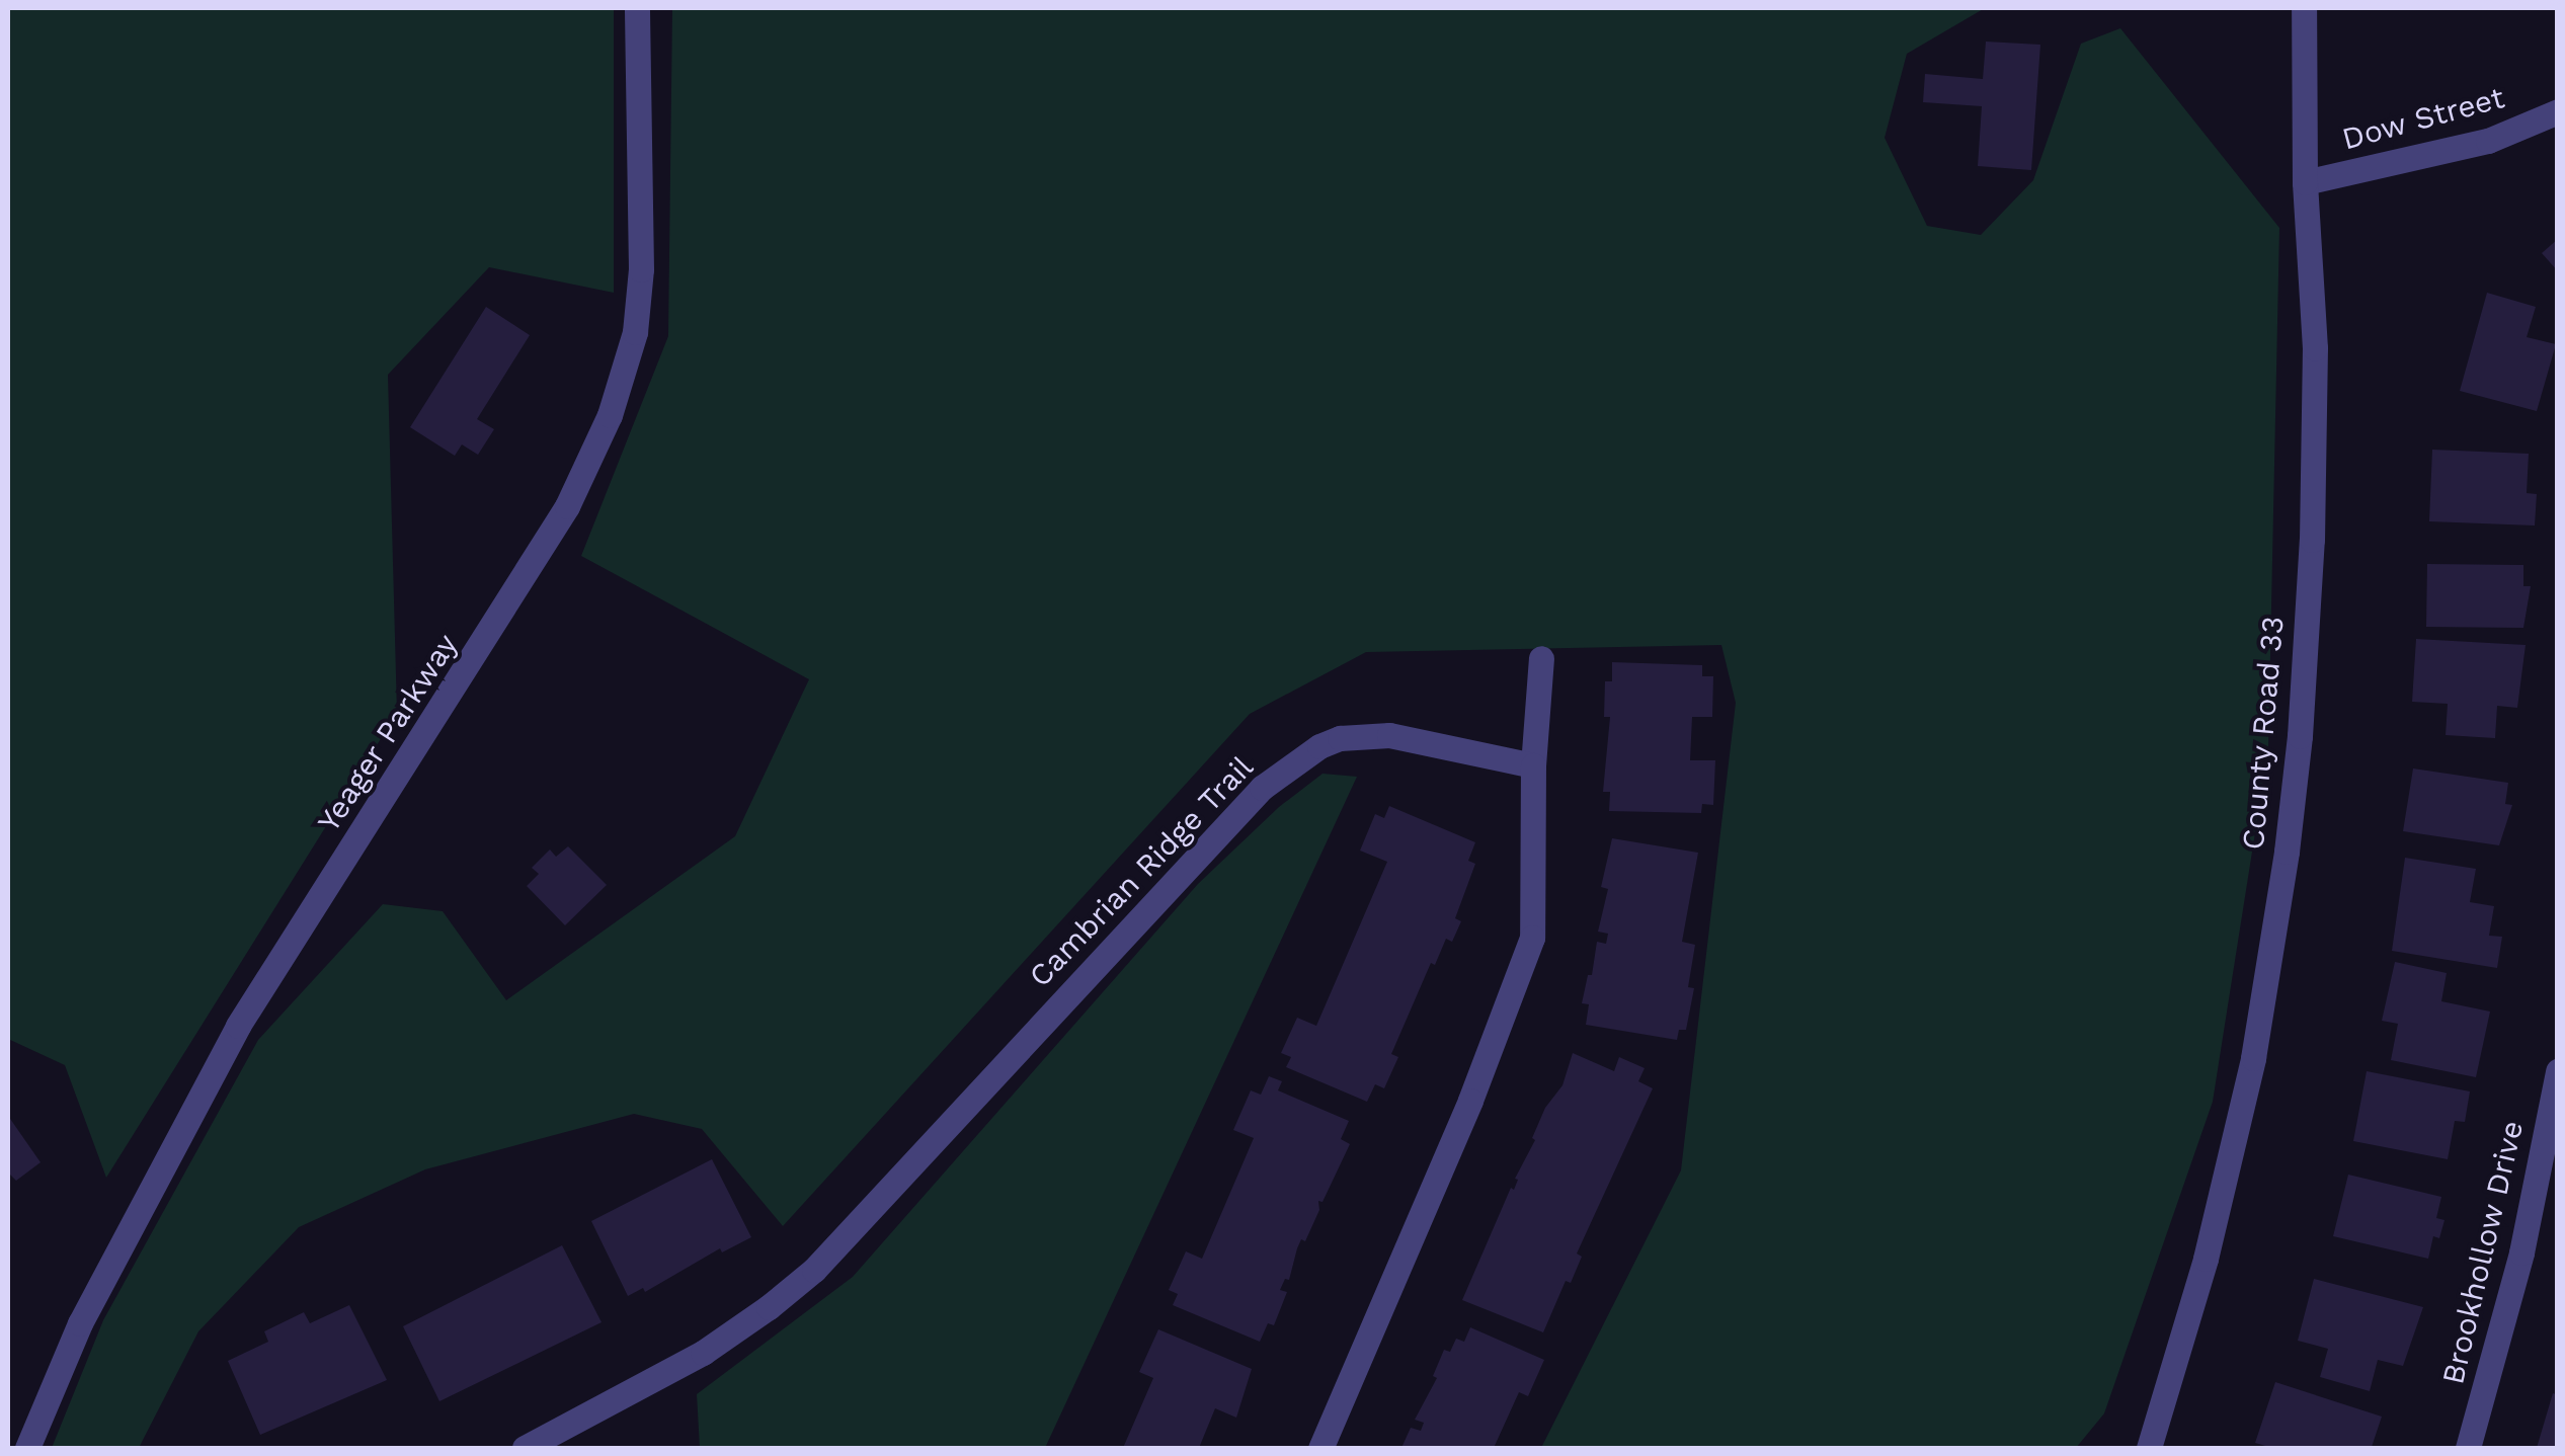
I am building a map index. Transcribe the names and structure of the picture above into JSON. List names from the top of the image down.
{
  "streets": {
    "street": [
      "Dow Street",
      "Yeager Parkway",
      "County Road 33",
      "Cambrian Ridge Trail",
      "Brookhollow Drive"
    ]
  },
  "crossings": [
    ["Dow Street", "County Road 33"]
  ]
}
